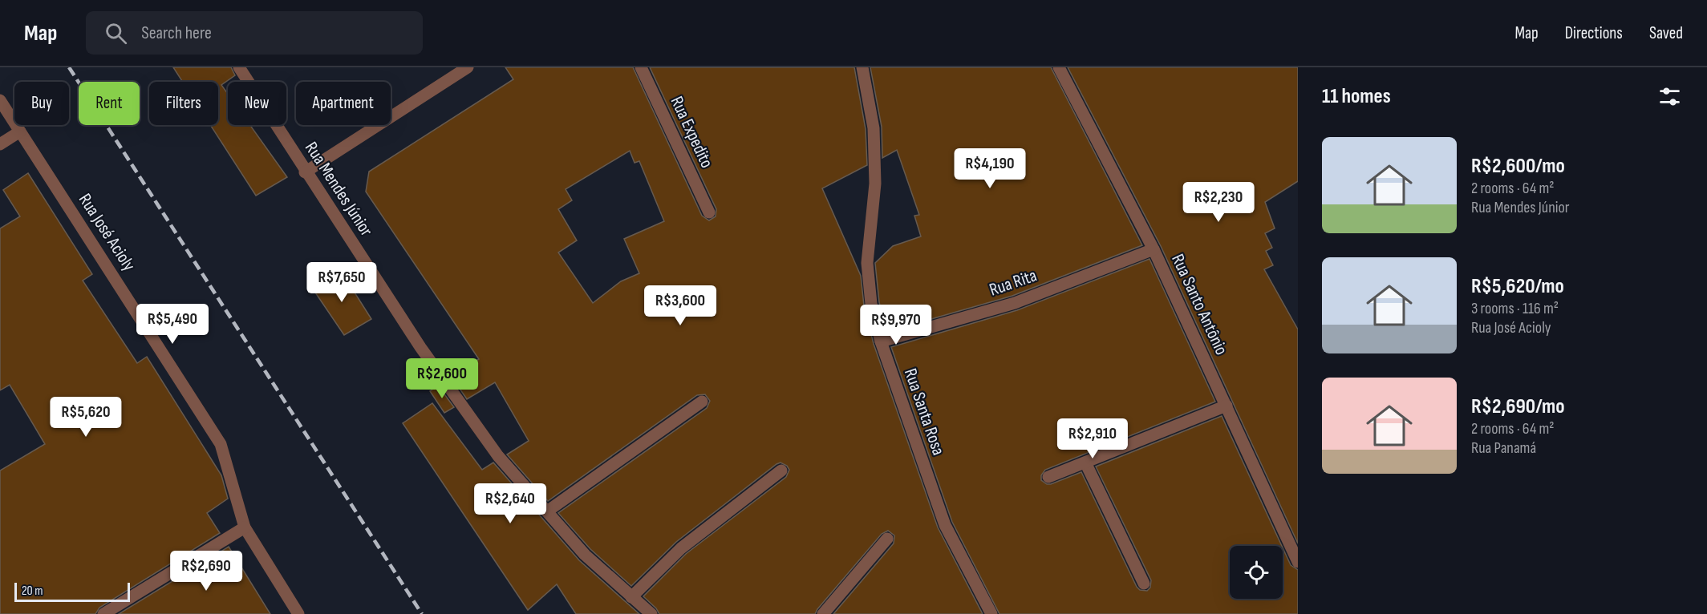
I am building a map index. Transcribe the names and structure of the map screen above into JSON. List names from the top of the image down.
{
  "streets": {
    "street": [
      "Rua Expedito",
      "Rua Mendes Júnior",
      "Rua José Acioly",
      "Rua Rita",
      "Rua Santo Antônio",
      "Rua Santa Rosa"
    ]
  },
  "crossings": [
    ["Rua Rita", "Rua Santo Antônio"],
    ["Rua Rita", "Rua Santa Rosa"]
  ],
  "scale_bar": "20 m",
  "page": {
    "header": "Map",
    "search": "Search here",
    "nav": ["Map", "Directions", "Saved"],
    "heading": "11 homes",
    "chip": [
      "Buy",
      "Rent",
      "Filters",
      "New",
      "Apartment"
    ],
    "list": [
      {
        "name": "R$2,600/mo",
        "note": "2 rooms · 64 m² · Rua Mendes Júnior"
      },
      {
        "name": "R$5,620/mo",
        "note": "3 rooms · 116 m² · Rua José Acioly"
      },
      {
        "name": "R$2,690/mo",
        "note": "2 rooms · 64 m² · Rua Panamá"
      }
    ],
    "price": [
      "R$4,190",
      "R$2,230",
      "R$7,650",
      "R$3,600",
      "R$5,490",
      "R$9,970",
      "R$2,600",
      "R$5,620",
      "R$2,910",
      "R$2,640",
      "R$2,690"
    ],
    "scale": "20 m"
  }
}
